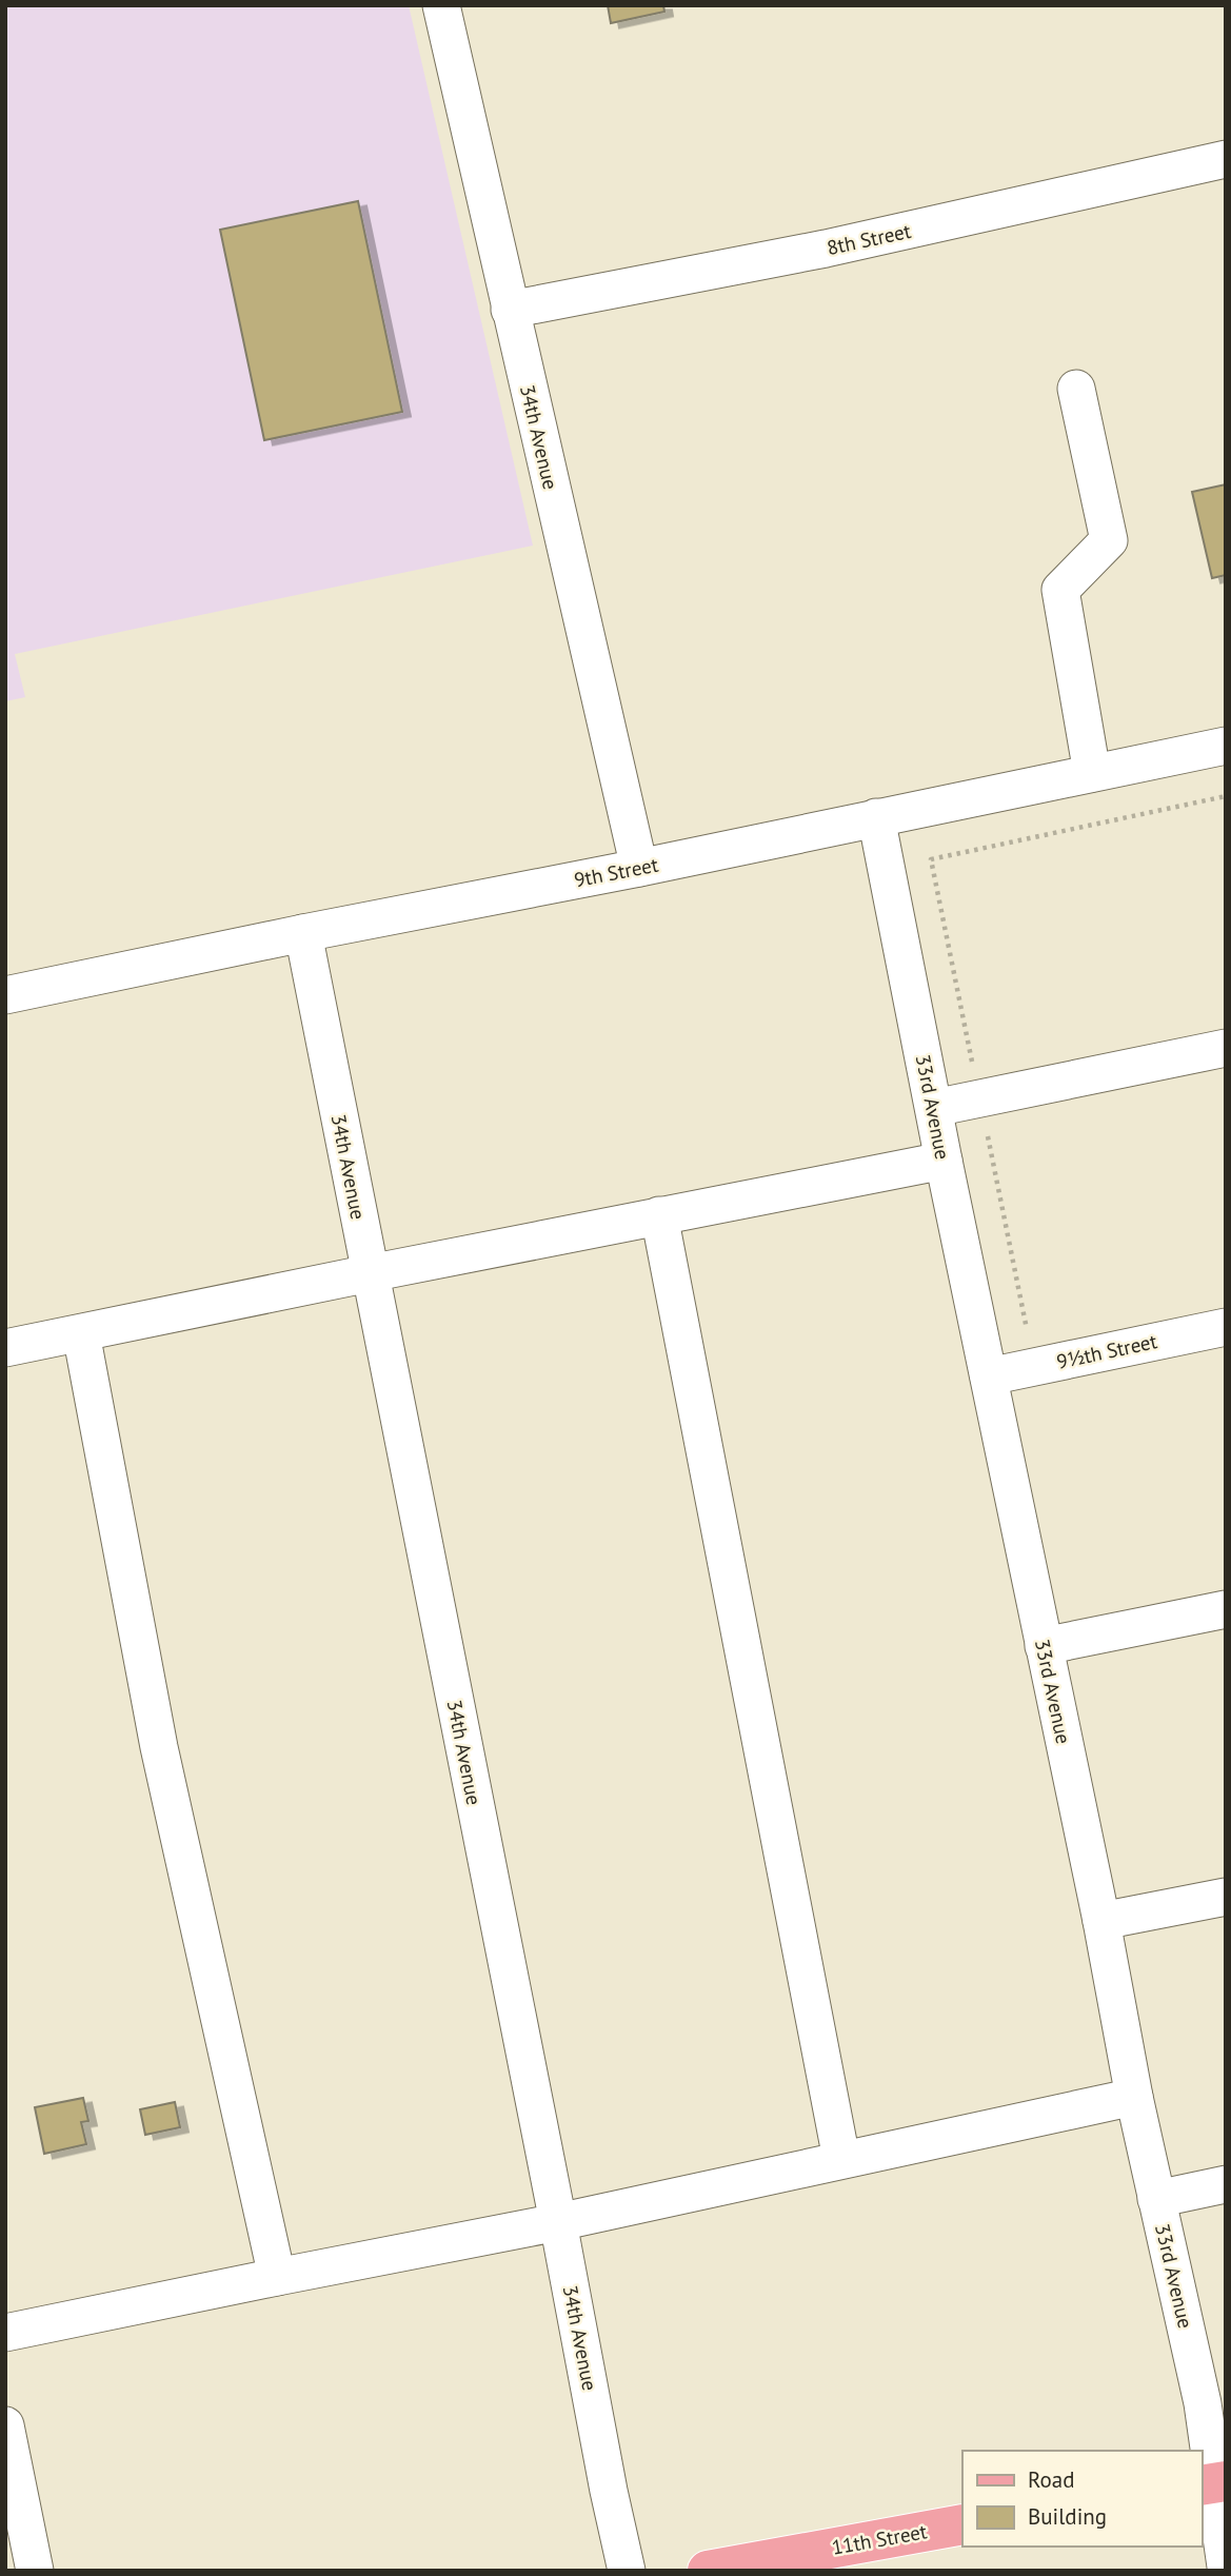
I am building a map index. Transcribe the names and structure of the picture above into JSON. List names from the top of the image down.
{
  "streets": {
    "main road": ["11th Street"],
    "street": [
      "8th Street",
      "34th Avenue",
      "9th Street",
      "33rd Avenue",
      "9½th Street"
    ]
  },
  "crossings": [
    ["8th Street", "34th Avenue"],
    ["34th Avenue", "9th Street"],
    ["9th Street", "33rd Avenue"],
    ["33rd Avenue", "9½th Street"]
  ],
  "legend": ["Road", "Building"]
}
